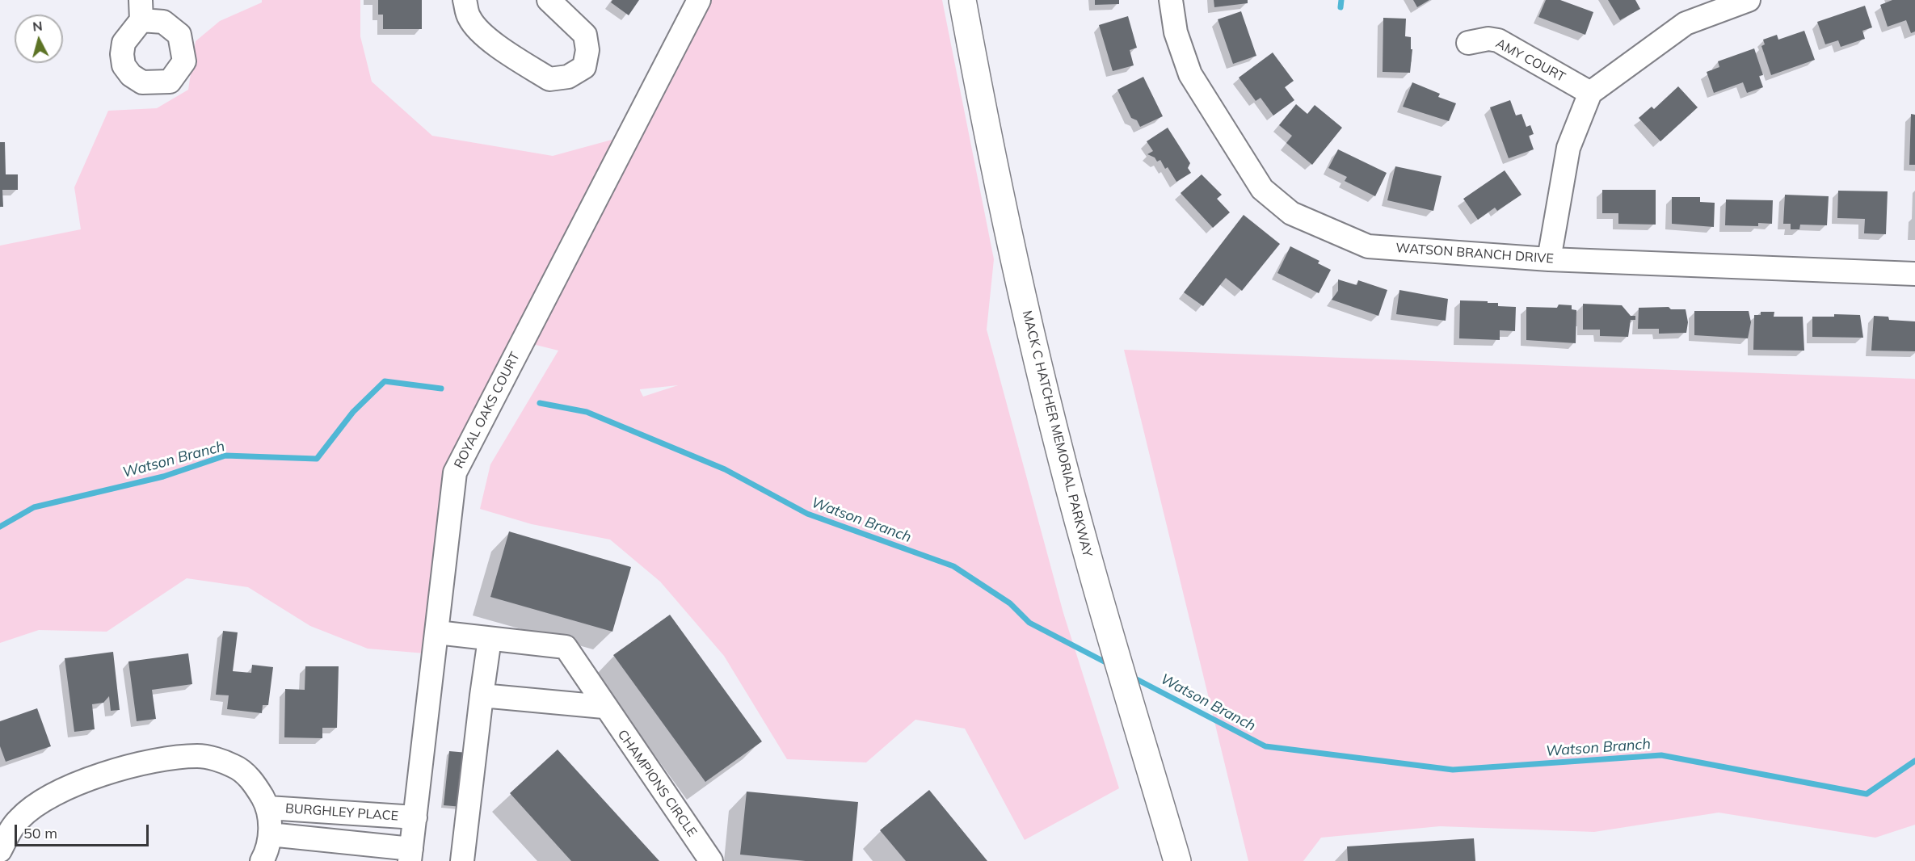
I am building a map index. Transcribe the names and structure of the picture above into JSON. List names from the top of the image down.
{
  "streets": {
    "main road": ["MACK C HATCHER MEMORIAL PARKWAY"],
    "street": [
      "AMY COURT",
      "WATSON BRANCH DRIVE",
      "ROYAL OAKS COURT",
      "CHAMPIONS CIRCLE",
      "BURGHLEY PLACE"
    ]
  },
  "crossings": [
    ["ROYAL OAKS COURT", "CHAMPIONS CIRCLE"],
    ["ROYAL OAKS COURT", "BURGHLEY PLACE"]
  ],
  "water": ["Watson Branch"],
  "scale_bar": "50 m",
  "north": "top"
}
